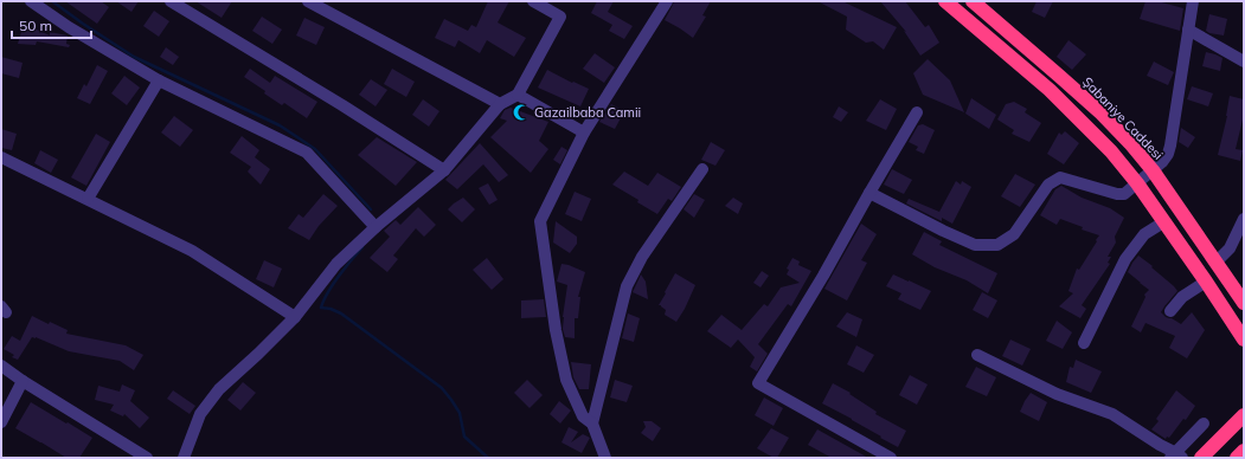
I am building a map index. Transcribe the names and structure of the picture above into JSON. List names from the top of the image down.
{
  "streets": {
    "highway": ["Şabaniye Caddesi"]
  },
  "places": {
    "mosque": ["Gazailbaba Camii"]
  },
  "scale_bar": "50 m"
}
